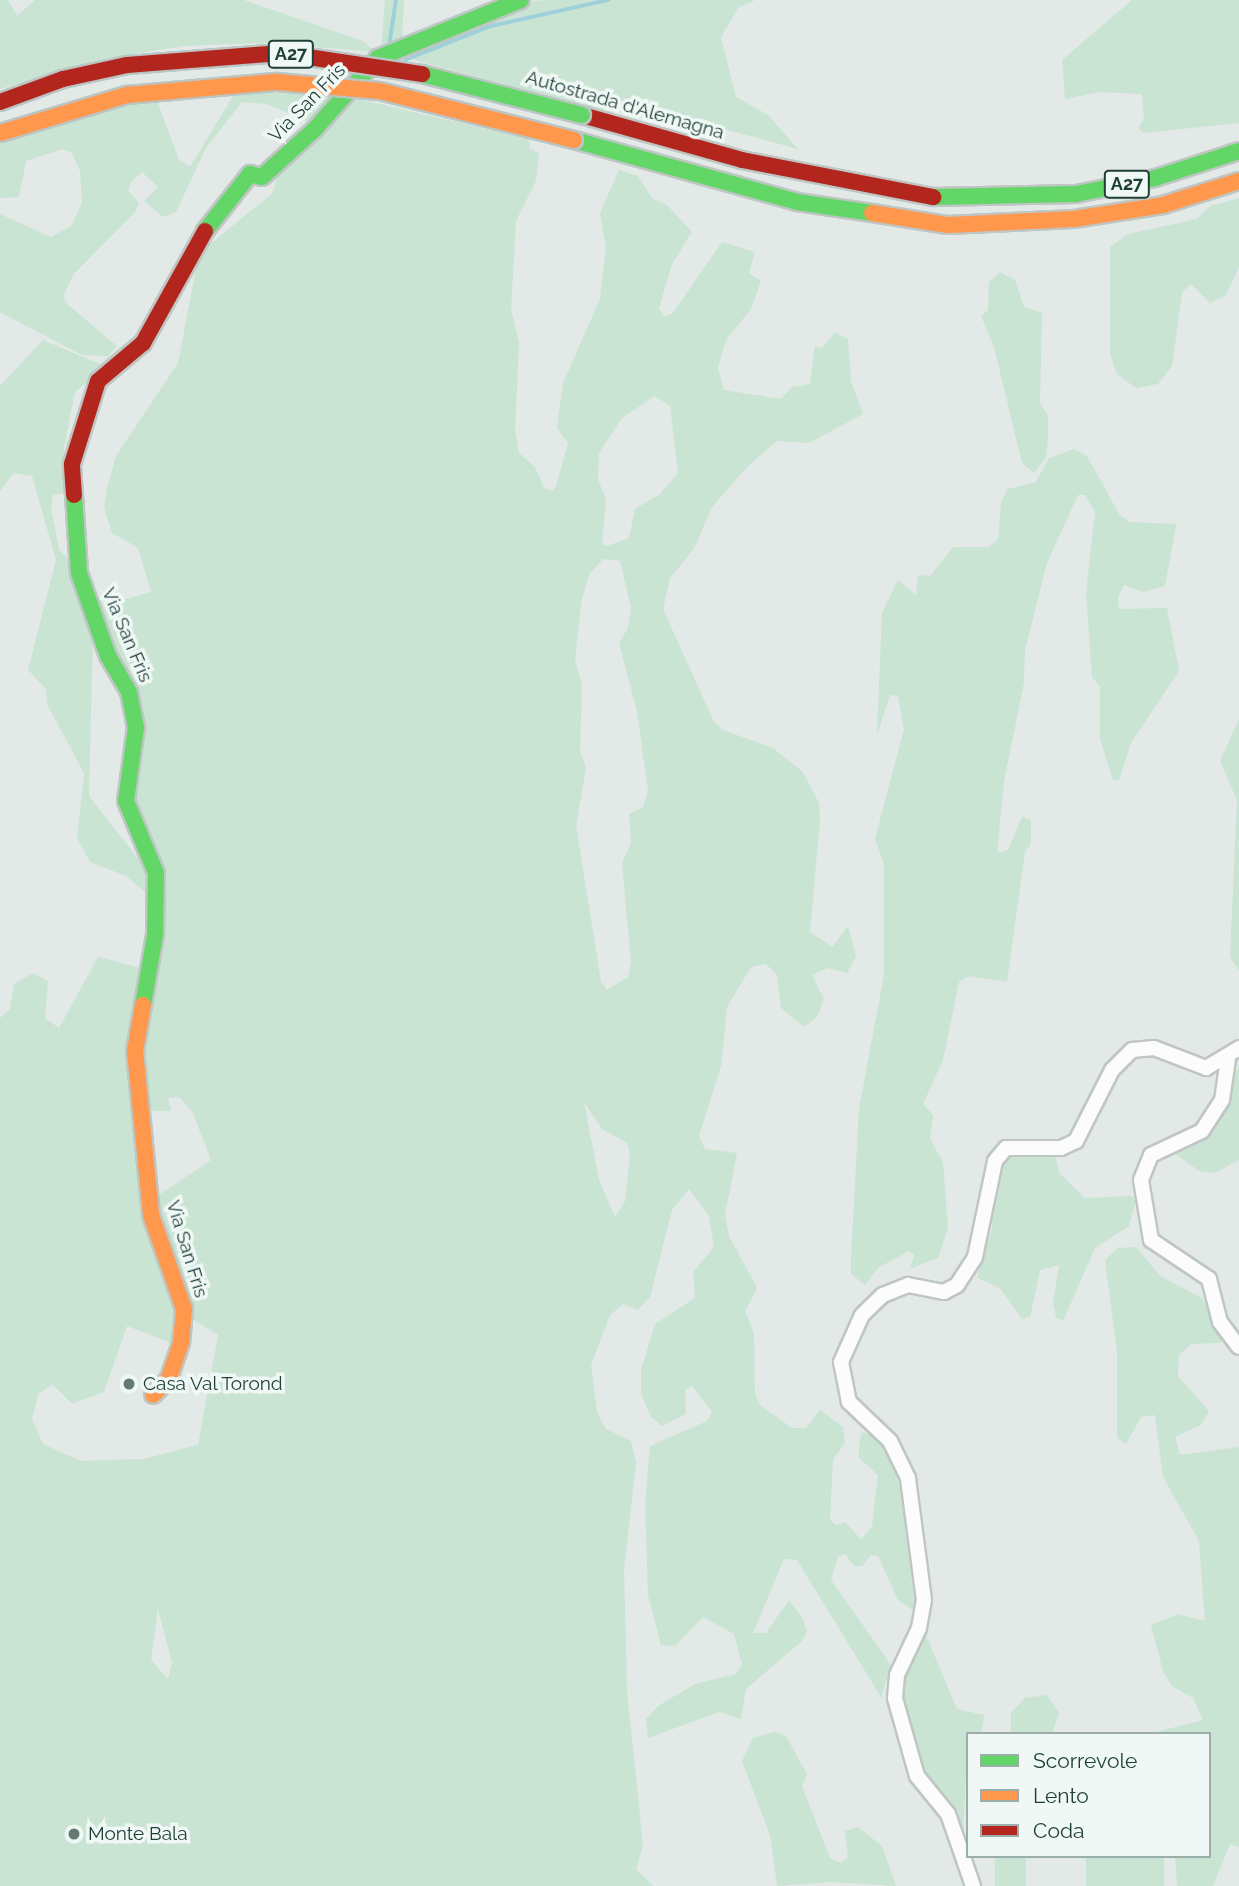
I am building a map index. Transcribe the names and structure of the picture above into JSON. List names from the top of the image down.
{
  "streets": {
    "main road": ["A27", "Via San Fris", "Autostrada d'Alemagna"]
  },
  "places": ["Casa Val Torond", "Monte Bala"],
  "legend": ["Scorrevole", "Lento", "Coda"]
}
